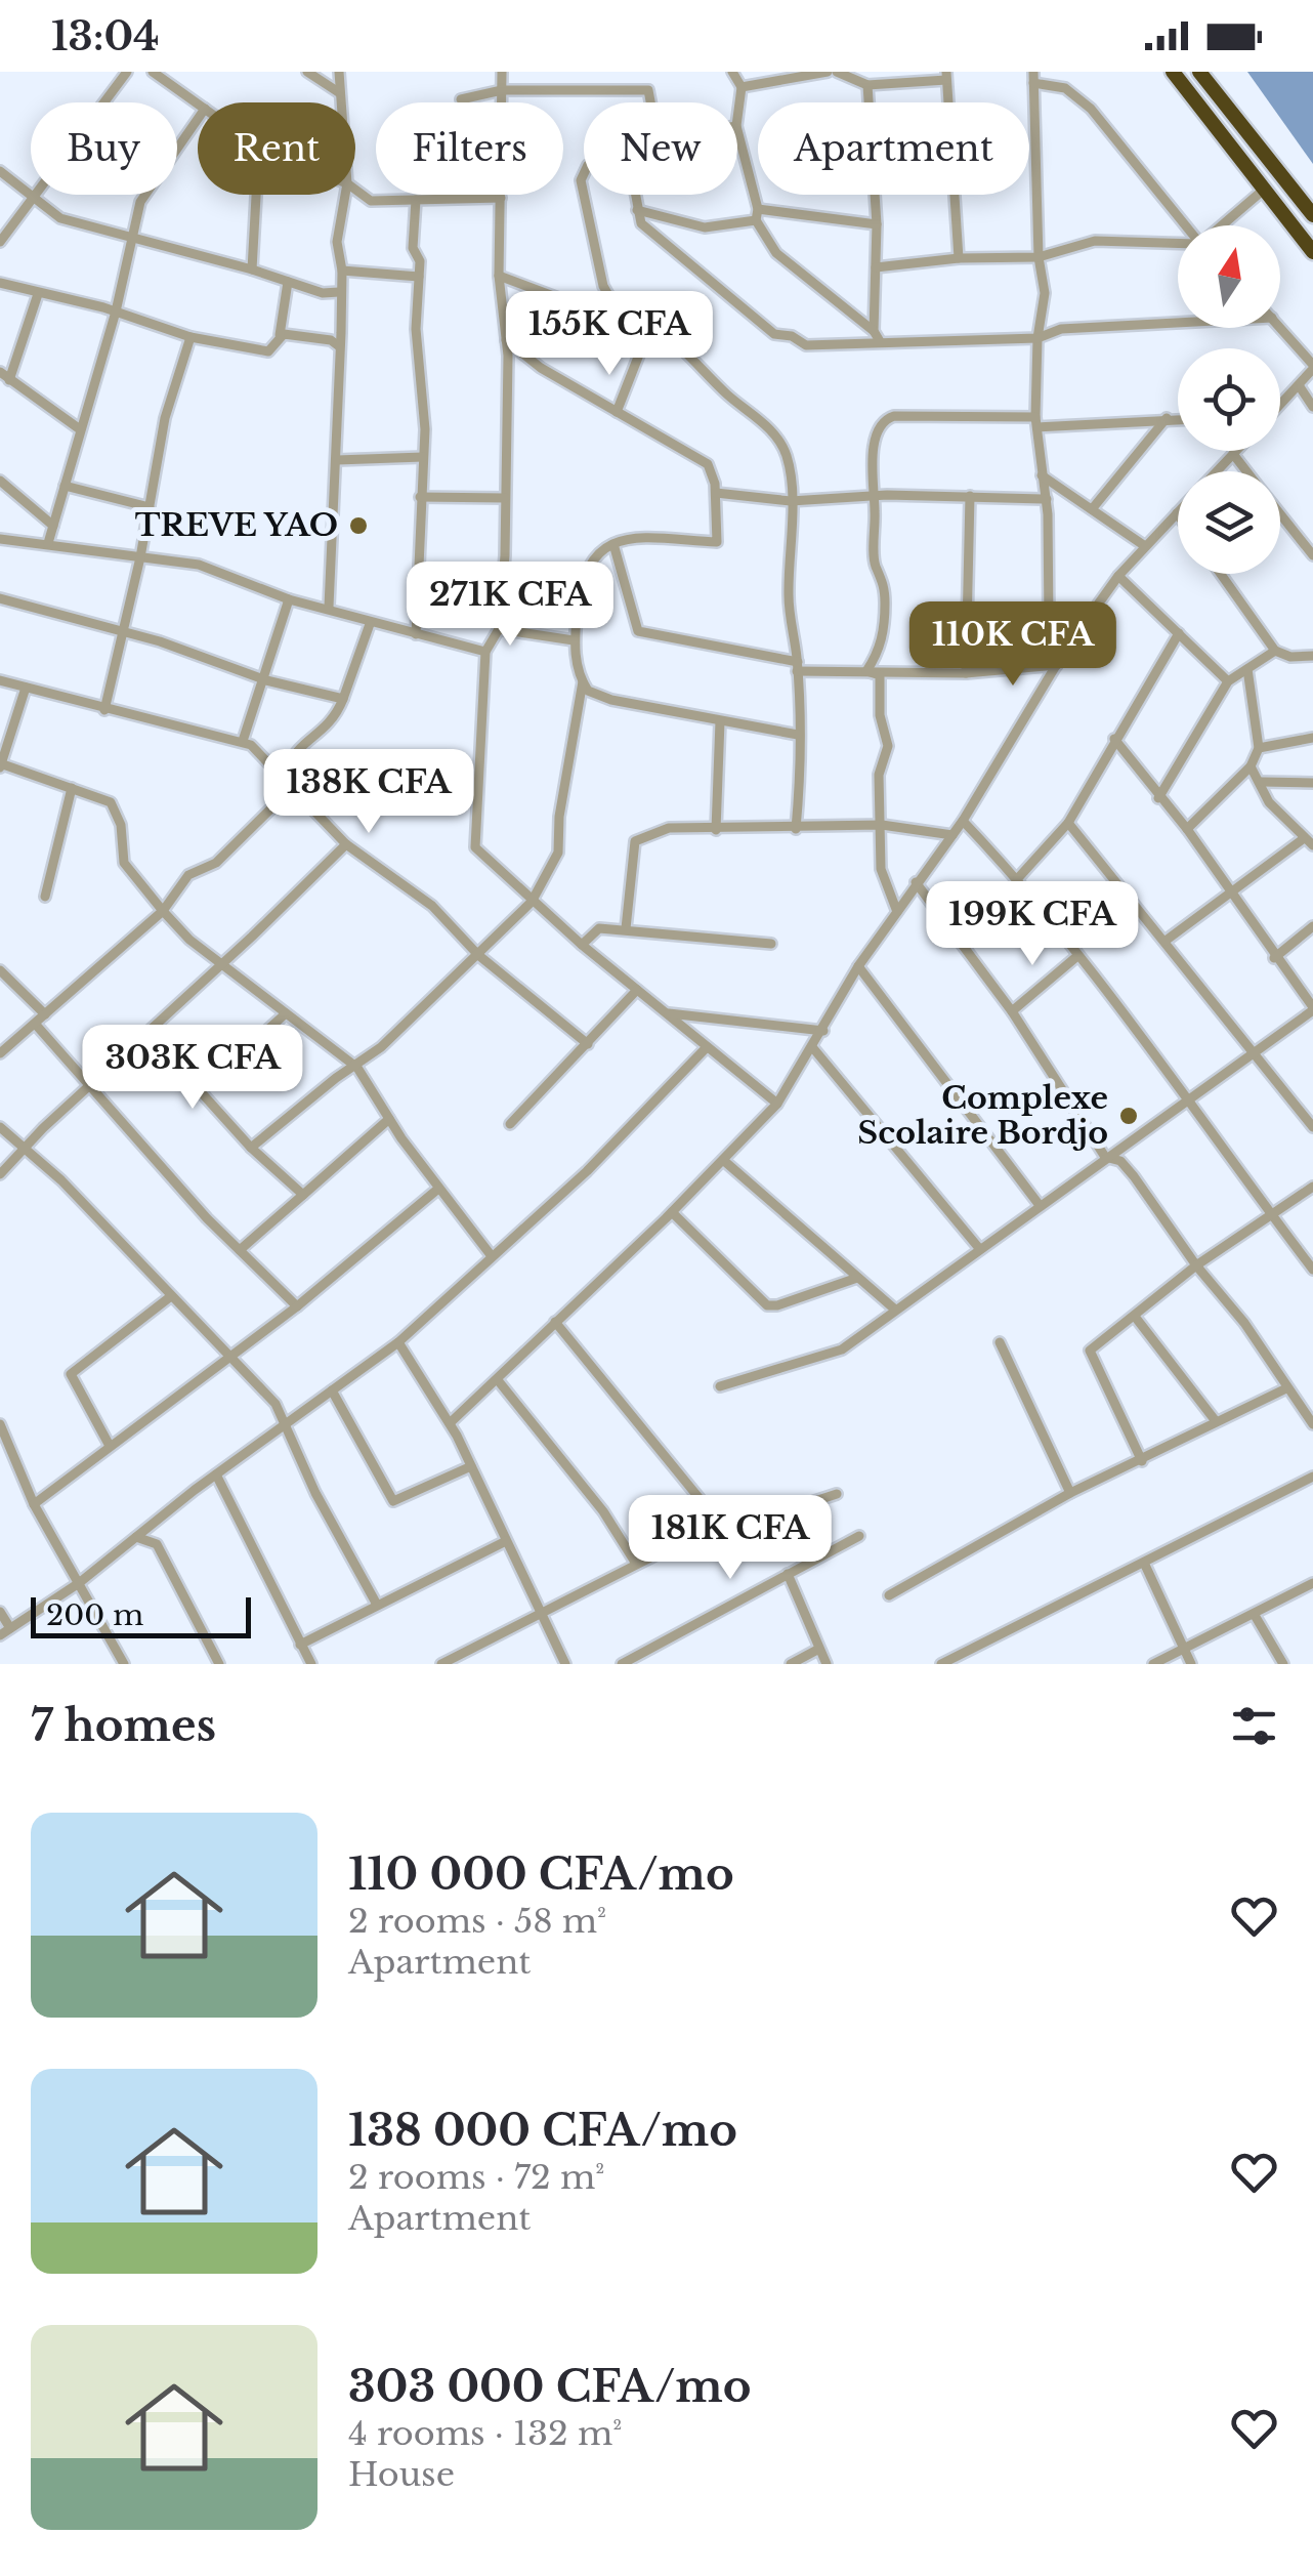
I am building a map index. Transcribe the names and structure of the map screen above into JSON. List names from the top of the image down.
{
  "places": ["TREVE YAO", "Complexe Scolaire Bordjo"],
  "scale_bar": "200 m",
  "north": "top",
  "page": {
    "status": "13:04",
    "chip": [
      "Buy",
      "Rent",
      "Filters",
      "New",
      "Apartment"
    ],
    "price": [
      "155K CFA",
      "271K CFA",
      "110K CFA",
      "138K CFA",
      "199K CFA",
      "303K CFA",
      "181K CFA"
    ],
    "scale": "200 m",
    "heading": "7 homes",
    "list": [
      {
        "name": "110 000 CFA/mo",
        "note": "2 rooms · 58 m² · Apartment"
      },
      {
        "name": "138 000 CFA/mo",
        "note": "2 rooms · 72 m² · Apartment"
      },
      {
        "name": "303 000 CFA/mo",
        "note": "4 rooms · 132 m² · House"
      }
    ]
  }
}
